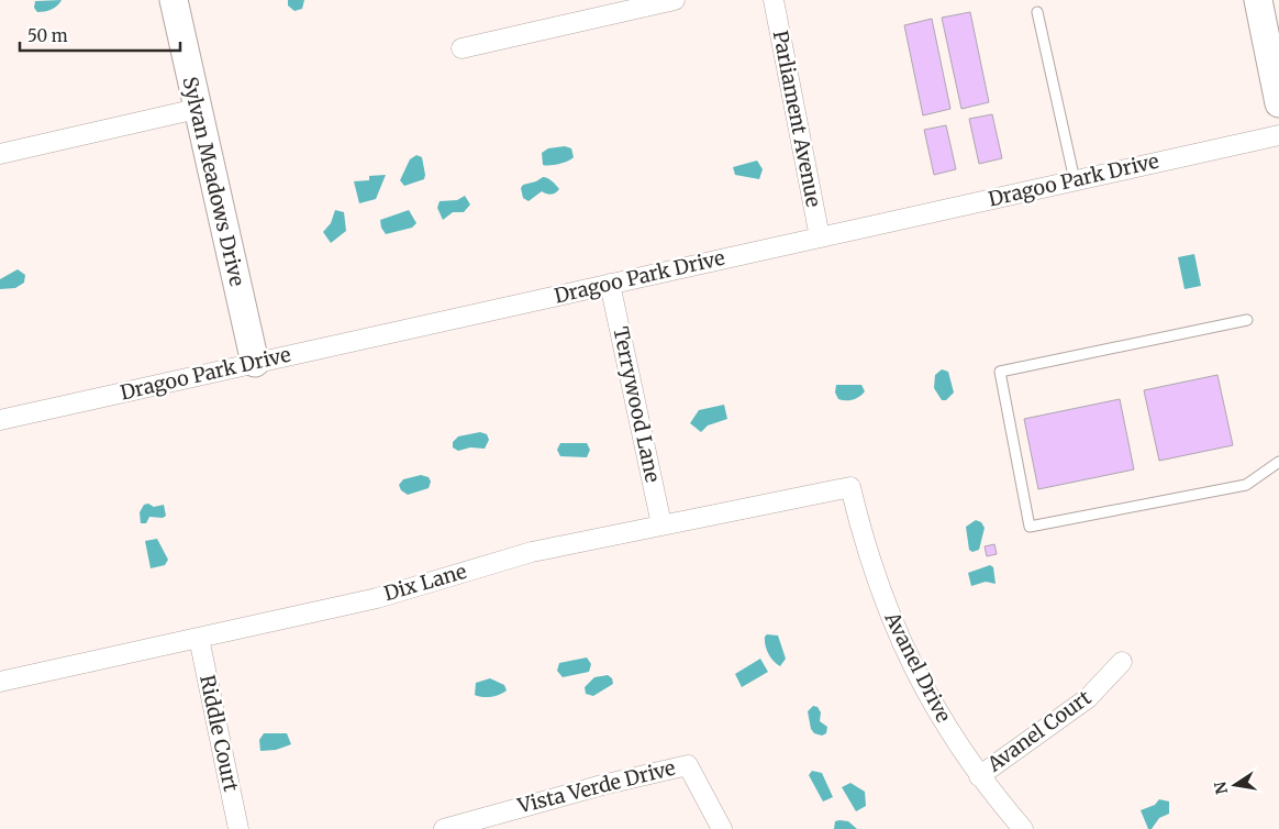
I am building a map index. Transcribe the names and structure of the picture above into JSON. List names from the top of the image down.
{
  "streets": {
    "street": [
      "Parliament Avenue",
      "Dragoo Park Drive",
      "Sylvan Meadows Drive",
      "Terrywood Lane",
      "Dix Lane",
      "Avanel Drive",
      "Avanel Court",
      "Riddle Court",
      "Vista Verde Drive"
    ]
  },
  "crossings": [
    ["Parliament Avenue", "Dragoo Park Drive"],
    ["Dragoo Park Drive", "Sylvan Meadows Drive"],
    ["Dragoo Park Drive", "Terrywood Lane"],
    ["Terrywood Lane", "Dix Lane"],
    ["Dix Lane", "Avanel Drive"],
    ["Dix Lane", "Riddle Court"],
    ["Avanel Drive", "Avanel Court"]
  ],
  "scale_bar": "50 m",
  "north": "left"
}
